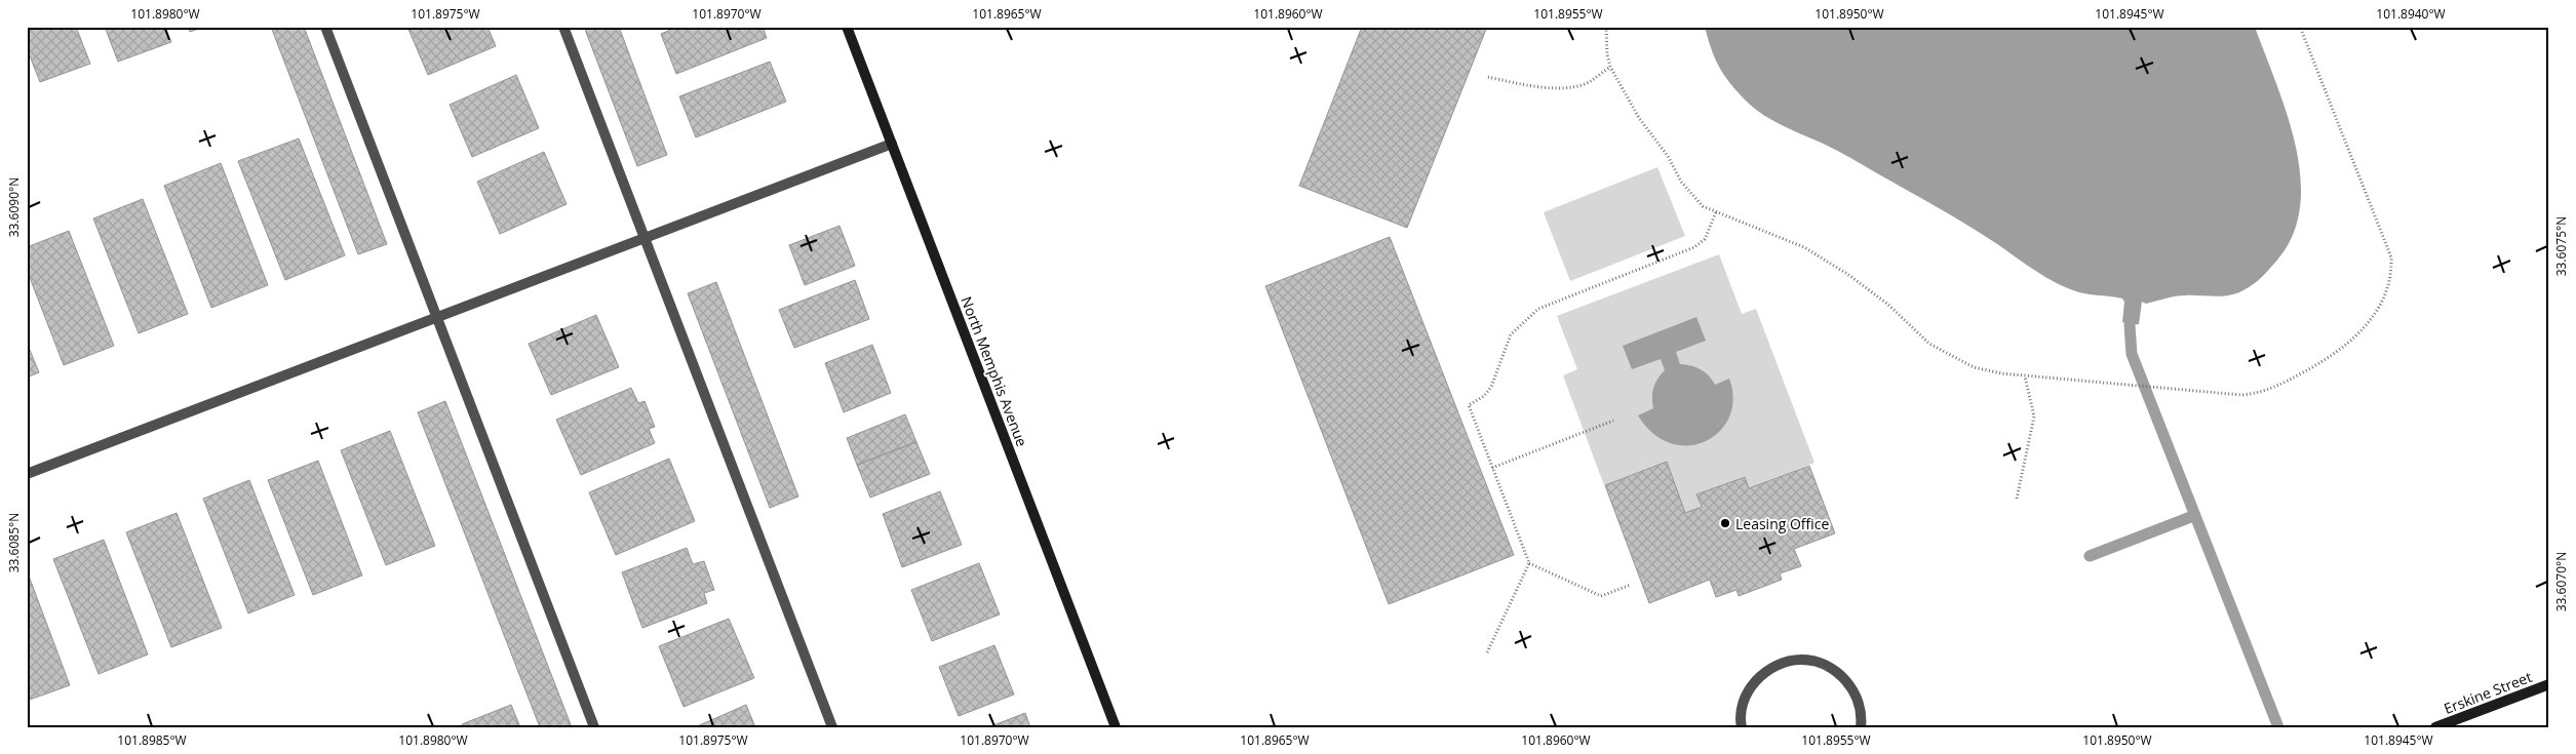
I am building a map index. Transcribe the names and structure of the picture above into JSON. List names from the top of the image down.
{
  "streets": {
    "street": ["North Memphis Avenue", "Erskine Street"]
  },
  "places": ["Leasing Office"],
  "coordinates": [
    "101.8980°W",
    "101.8975°W",
    "101.8970°W",
    "101.8965°W",
    "101.8960°W",
    "101.8955°W",
    "101.8950°W",
    "101.8945°W",
    "101.8940°W",
    "33.6090°N",
    "33.6075°N",
    "33.6085°N",
    "33.6070°N",
    "101.8985°W"
  ]
}
